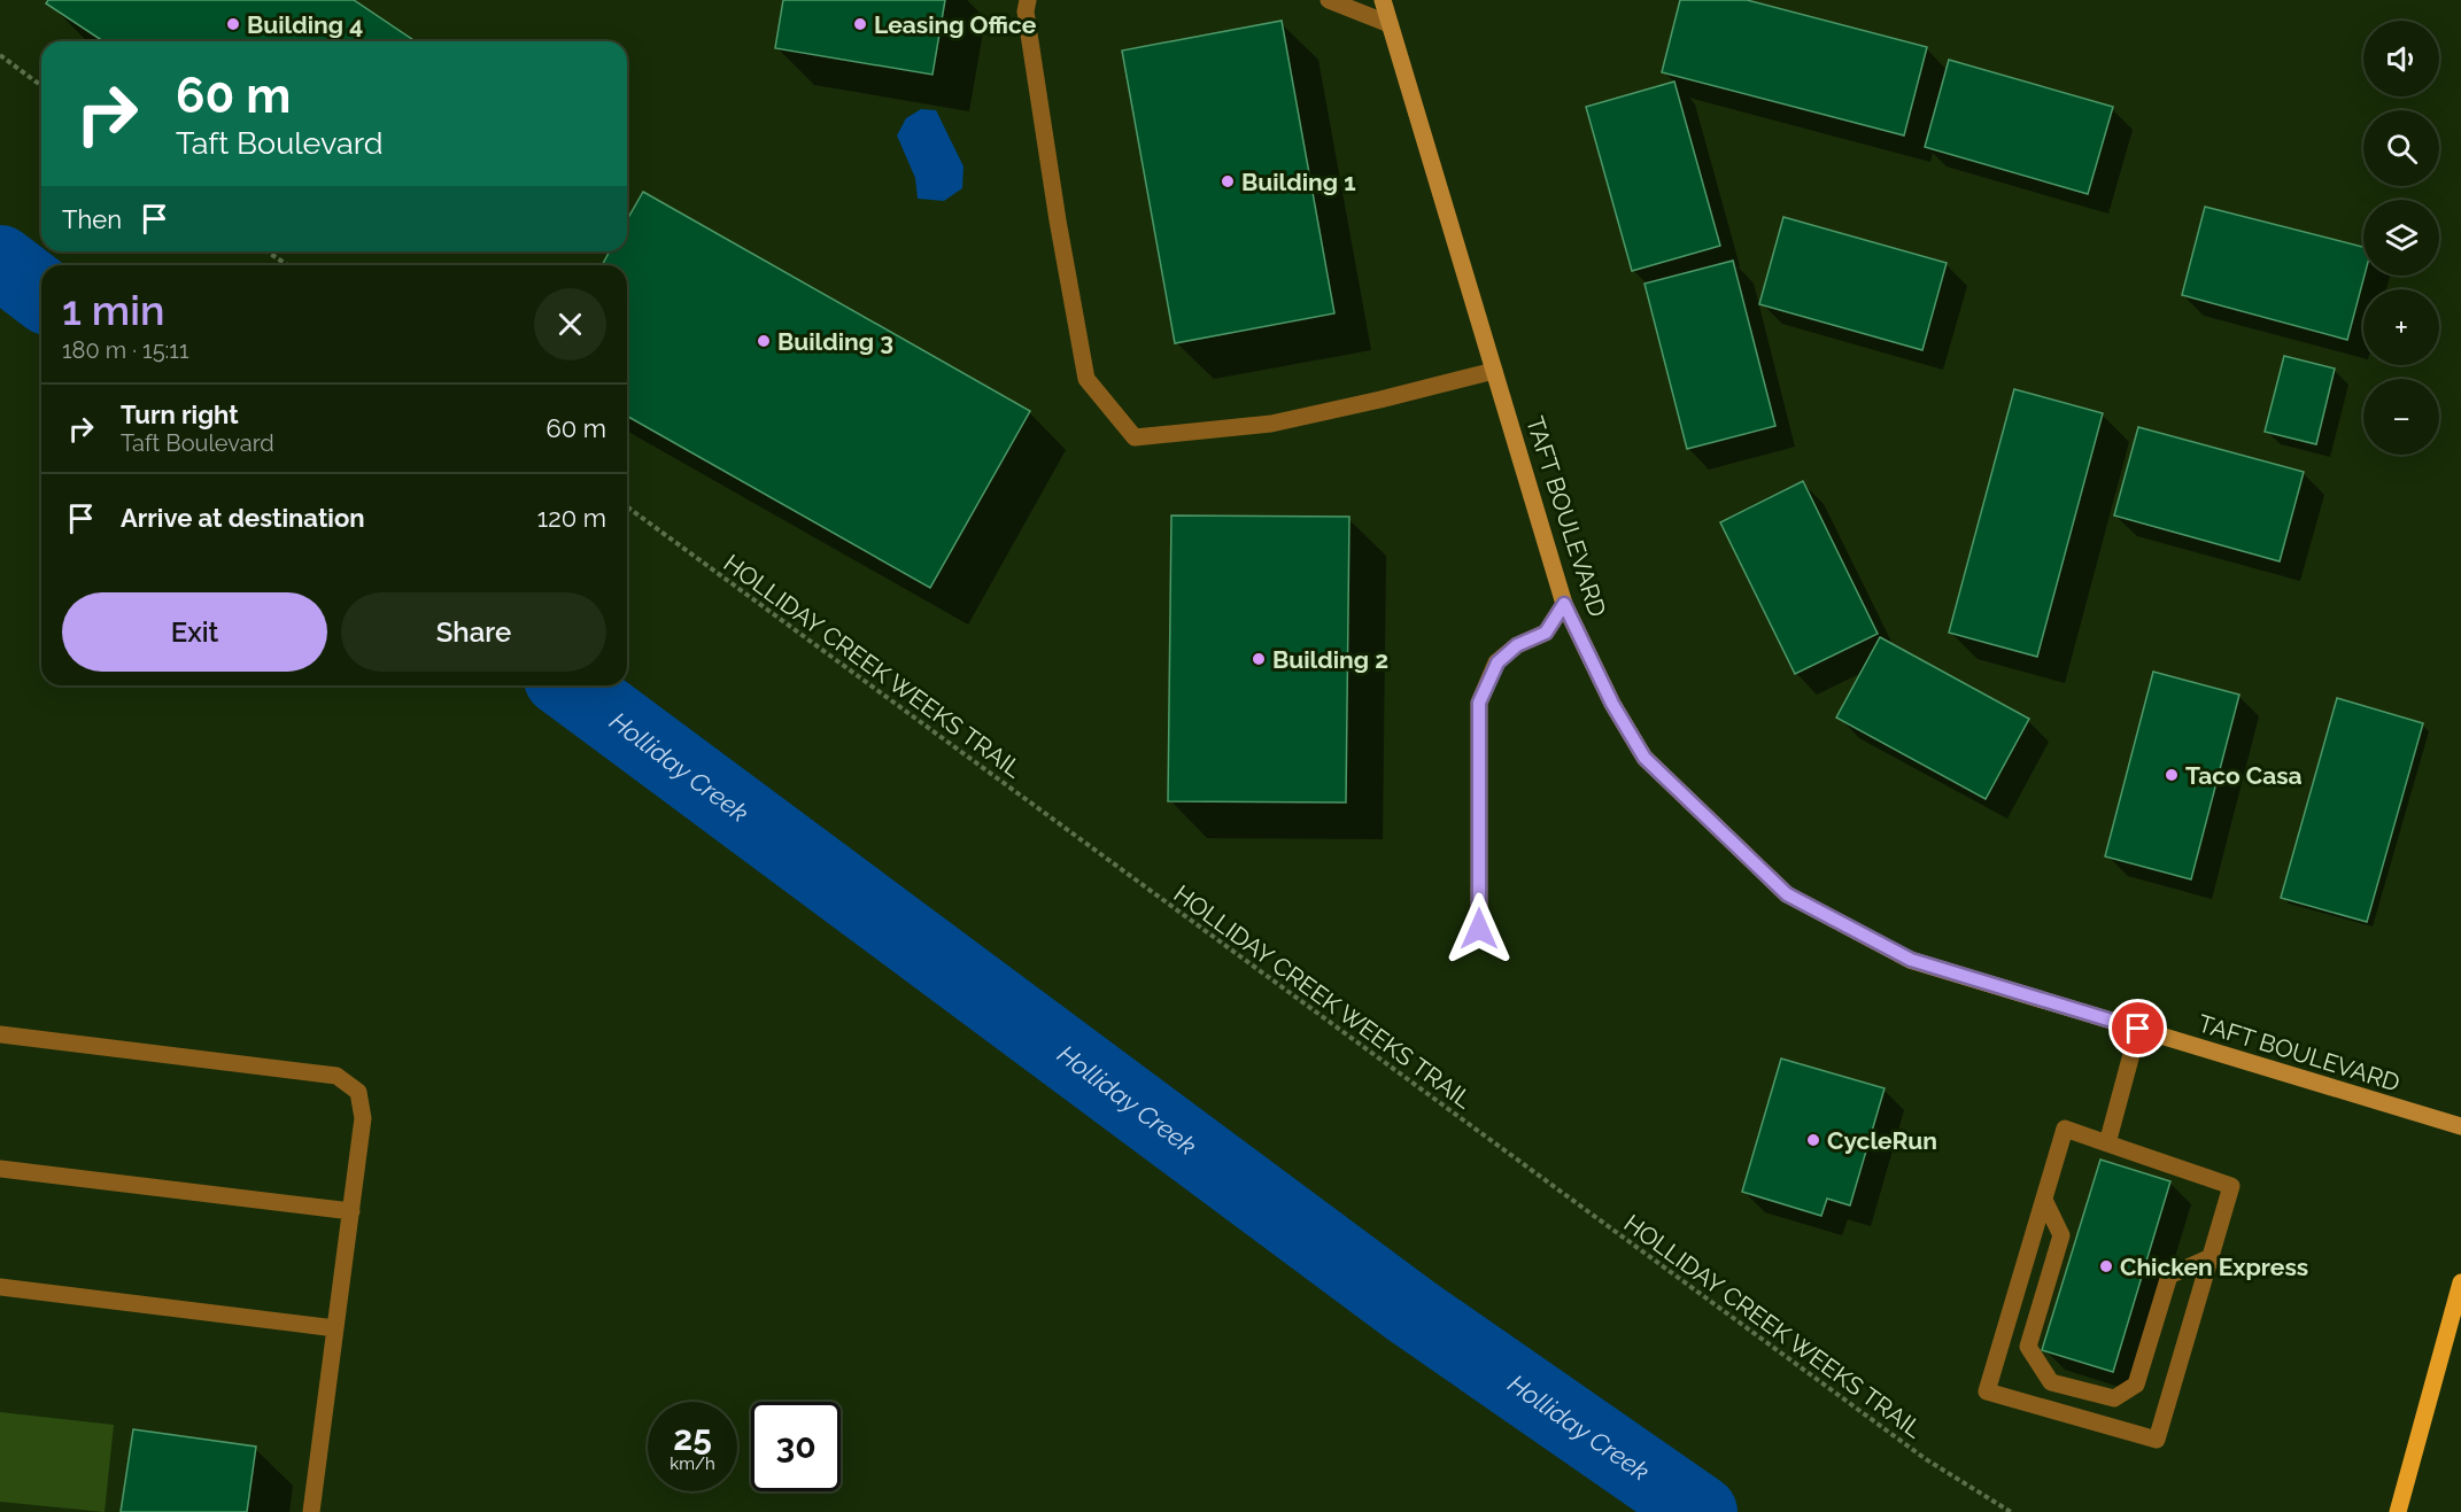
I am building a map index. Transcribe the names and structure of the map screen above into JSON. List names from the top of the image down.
{
  "streets": {
    "street": ["TAFT BOULEVARD"],
    "path": ["HOLLIDAY CREEK WEEKS TRAIL"]
  },
  "water": ["Holliday Creek"],
  "places": [
    "Building 4",
    "Leasing Office",
    "Building 1",
    "Building 3",
    "Building 2",
    "Taco Casa",
    "CycleRun",
    "Chicken Express"
  ],
  "page": {
    "map_buttons": ["+", "−"],
    "turn": ["60 m", "Taft Boulevard"],
    "then": "Then",
    "heading": ["1 min", "180 m · 15:11"],
    "list": [
      {
        "name": "Turn right",
        "note": "Taft Boulevard",
        "value": "60 m"
      },
      {
        "name": "Arrive at destination",
        "value": "120 m"
      }
    ],
    "buttons": ["Exit", "Share"],
    "speed": "25 km/h",
    "limit": "30"
  }
}
